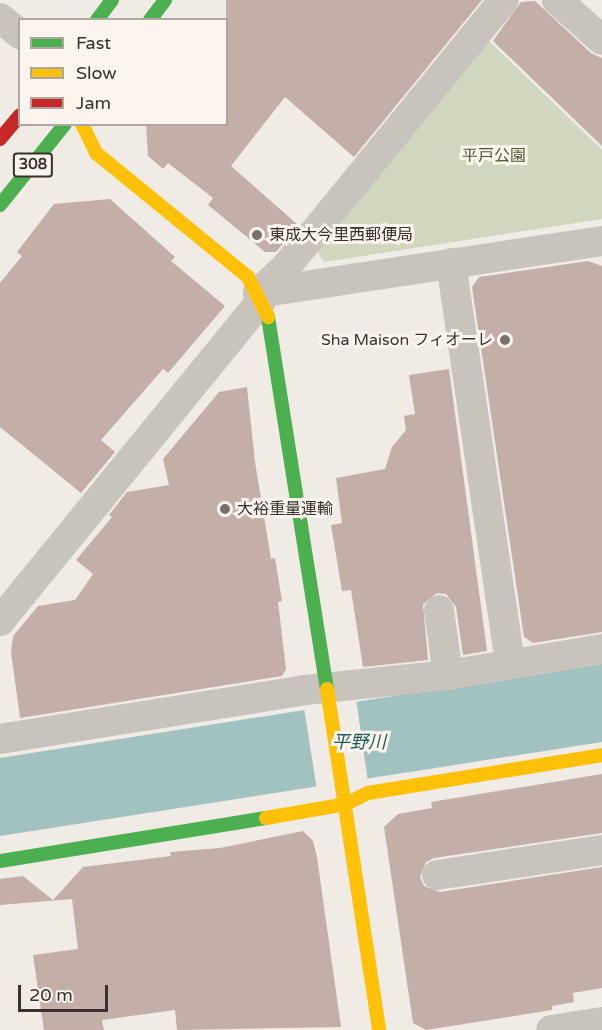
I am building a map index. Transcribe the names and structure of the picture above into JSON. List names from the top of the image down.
{
  "streets": {
    "main road": ["308"]
  },
  "water": ["平野川"],
  "parks": ["平戸公園"],
  "places": ["東成大今里西郵便局", "Sha Maison フィオーレ", "大裕重量運輸"],
  "legend": ["Fast", "Slow", "Jam"],
  "scale_bar": "20 m"
}
